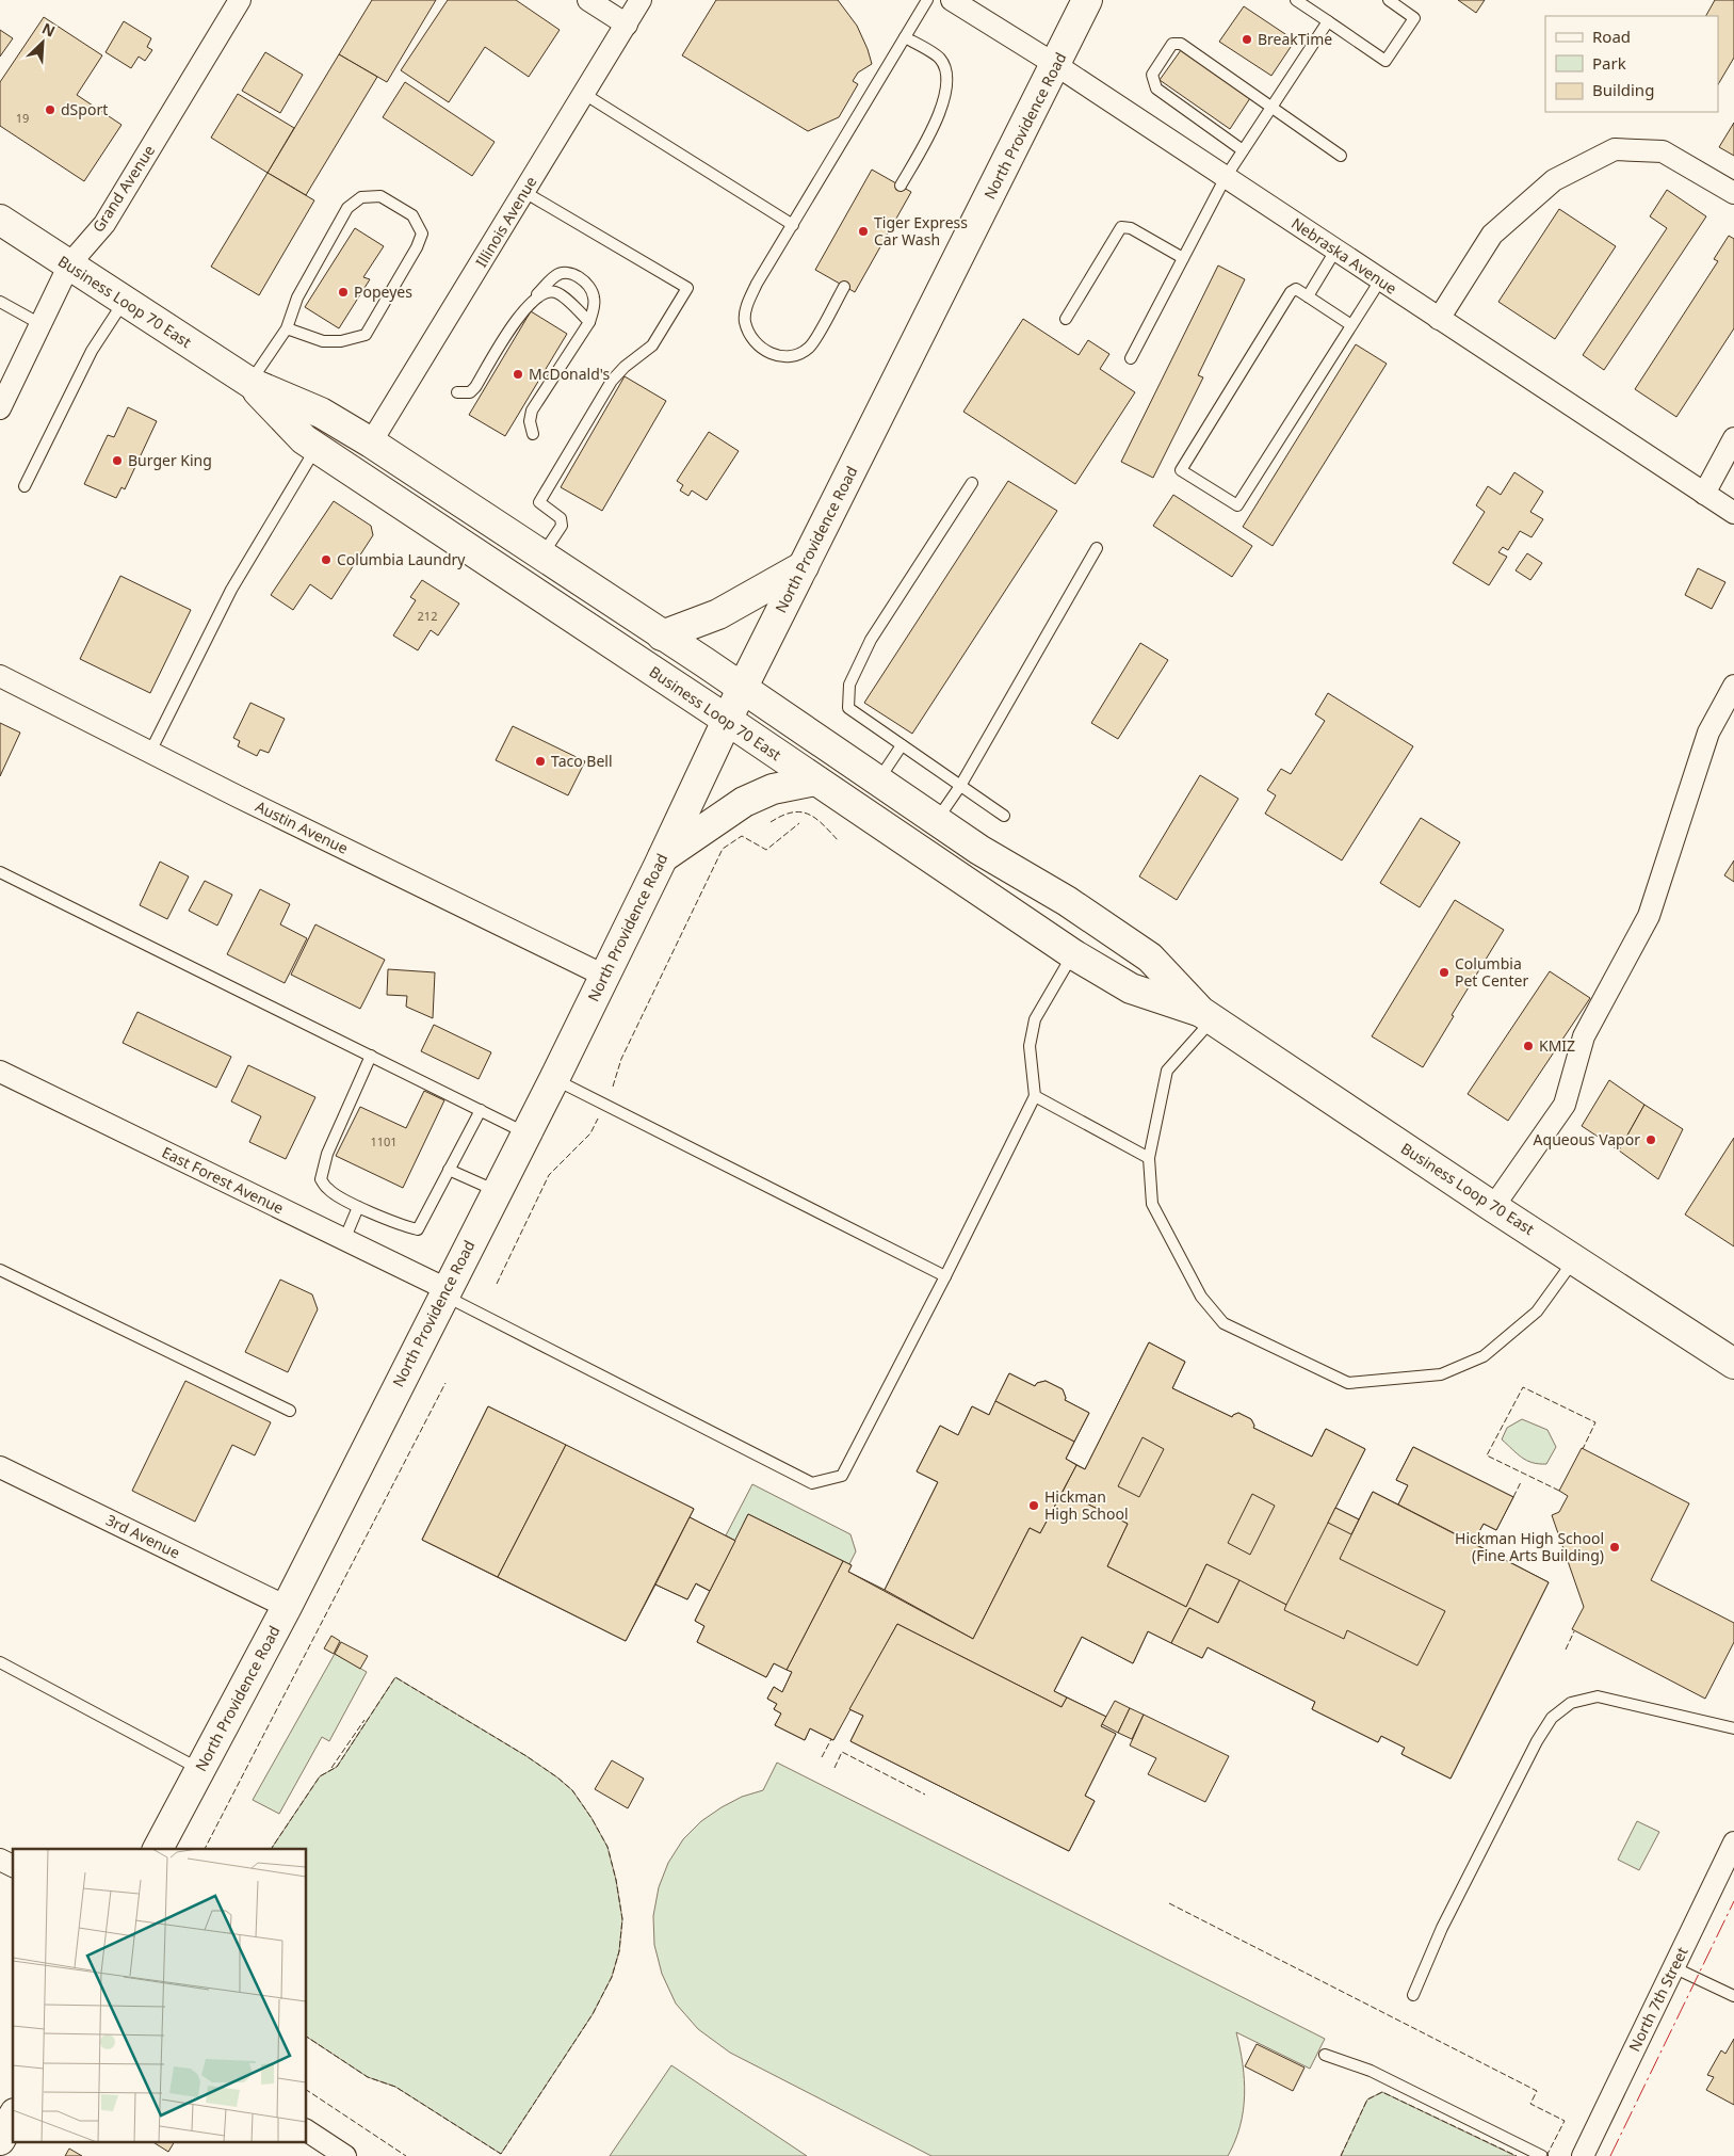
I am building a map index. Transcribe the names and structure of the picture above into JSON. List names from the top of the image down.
{
  "streets": {
    "main road": ["North Providence Road", "Business Loop 70 East"],
    "street": [
      "Grand Avenue",
      "Illinois Avenue",
      "Nebraska Avenue",
      "Austin Avenue",
      "East Forest Avenue",
      "3rd Avenue",
      "North 7th Street"
    ]
  },
  "crossings": [
    ["North Providence Road", "Nebraska Avenue"],
    ["North Providence Road", "Business Loop 70 East"],
    ["North Providence Road", "Austin Avenue"],
    ["North Providence Road", "East Forest Avenue"],
    ["North Providence Road", "3rd Avenue"],
    ["Grand Avenue", "Business Loop 70 East"],
    ["Illinois Avenue", "Business Loop 70 East"]
  ],
  "places": [
    "BreakTime",
    "dSport",
    "Tiger Express Car Wash",
    "Popeyes",
    "McDonald's",
    "Burger King",
    "Columbia Laundry",
    "Taco Bell",
    "Columbia Pet Center",
    "KMIZ",
    "Aqueous Vapor",
    "Hickman High School",
    "Hickman High School (Fine Arts Building)"
  ],
  "house_numbers": ["19", "212", "1101"],
  "legend": ["Road", "Park", "Building"],
  "north": "top right"
}
